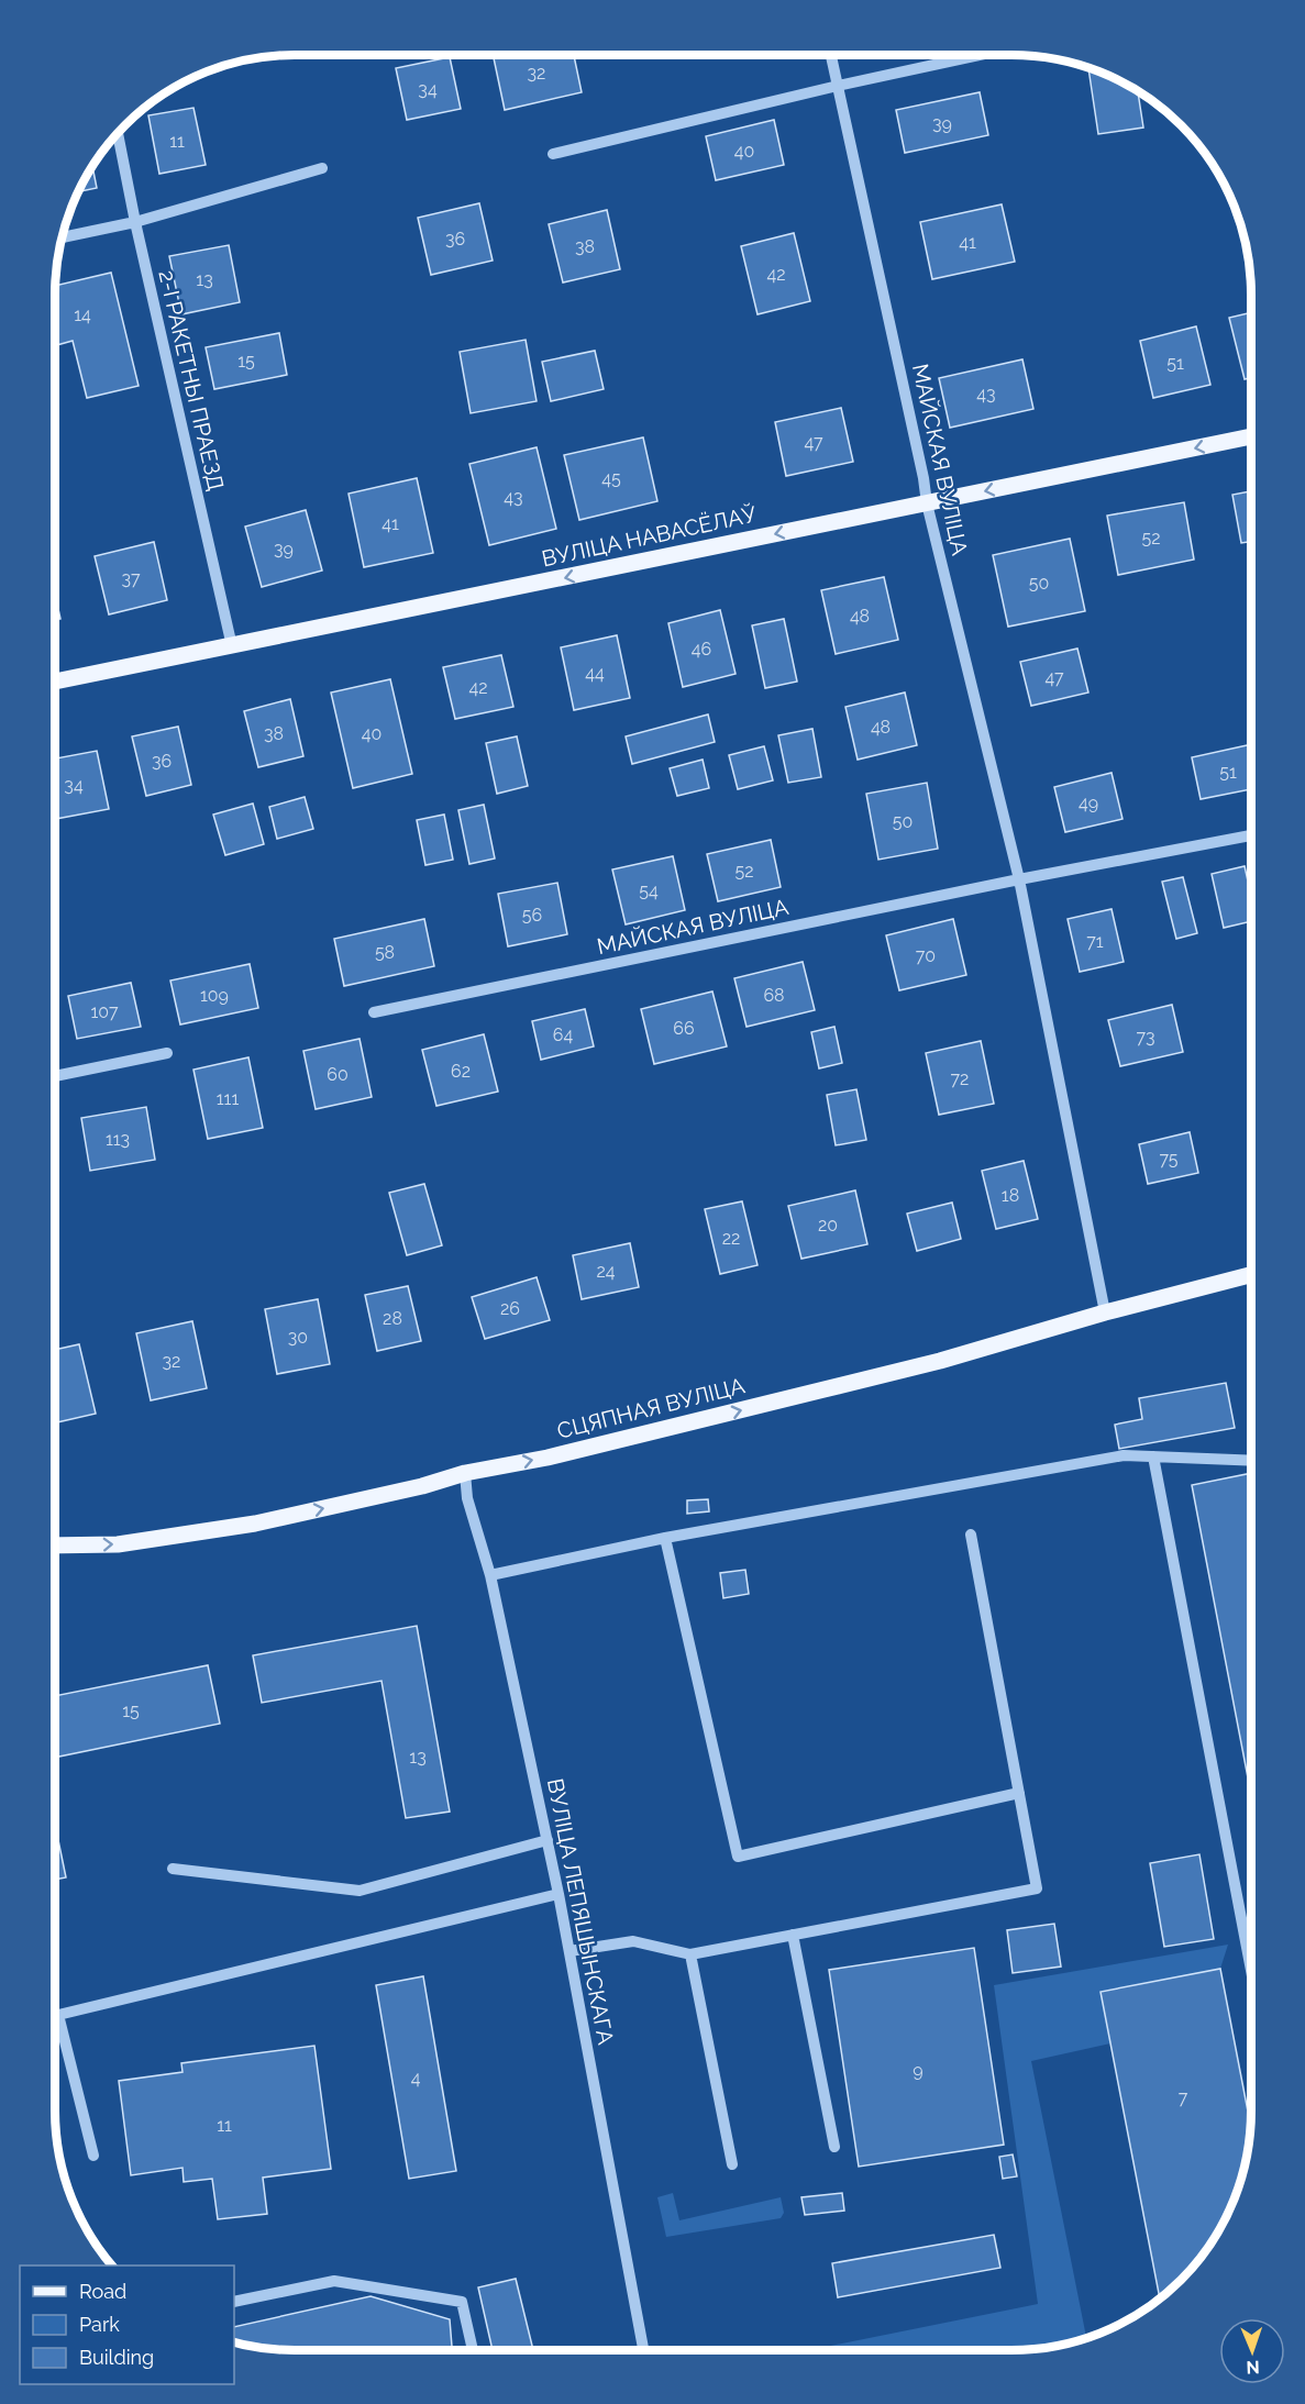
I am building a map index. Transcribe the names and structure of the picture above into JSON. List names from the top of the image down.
{
  "streets": {
    "main road": ["ВУЛІЦА НАВАСЁЛАЎ", "СЦЯПНАЯ ВУЛІЦА"],
    "street": ["2-І РАКЕТНЫ ПРАЕЗД", "МАЙСКАЯ ВУЛІЦА", "ВУЛІЦА ЛЕПЯШЫНСКАГА"]
  },
  "crossings": [
    ["2-І РАКЕТНЫ ПРАЕЗД", "ВУЛІЦА НАВАСЁЛАЎ"],
    ["МАЙСКАЯ ВУЛІЦА", "ВУЛІЦА НАВАСЁЛАЎ"],
    ["МАЙСКАЯ ВУЛІЦА", "СЦЯПНАЯ ВУЛІЦА"],
    ["СЦЯПНАЯ ВУЛІЦА", "ВУЛІЦА ЛЕПЯШЫНСКАГА"]
  ],
  "one_way": ["ВУЛІЦА НАВАСЁЛАЎ", "СЦЯПНАЯ ВУЛІЦА"],
  "house_numbers": [
    "32",
    "34",
    "39",
    "11",
    "40",
    "36",
    "41",
    "38",
    "42",
    "13",
    "14",
    "15",
    "51",
    "43",
    "47",
    "45",
    "43",
    "41",
    "52",
    "39",
    "37",
    "50",
    "48",
    "46",
    "44",
    "47",
    "42",
    "48",
    "38",
    "40",
    "36",
    "51",
    "34",
    "49",
    "50",
    "52",
    "54",
    "56",
    "71",
    "58",
    "70",
    "109",
    "68",
    "107",
    "66",
    "64",
    "73",
    "62",
    "60",
    "72",
    "111",
    "113",
    "75",
    "18",
    "20",
    "22",
    "24",
    "26",
    "28",
    "30",
    "32",
    "15",
    "13",
    "9",
    "4",
    "7",
    "11"
  ],
  "legend": ["Road", "Park", "Building"],
  "north": "bottom"
}
